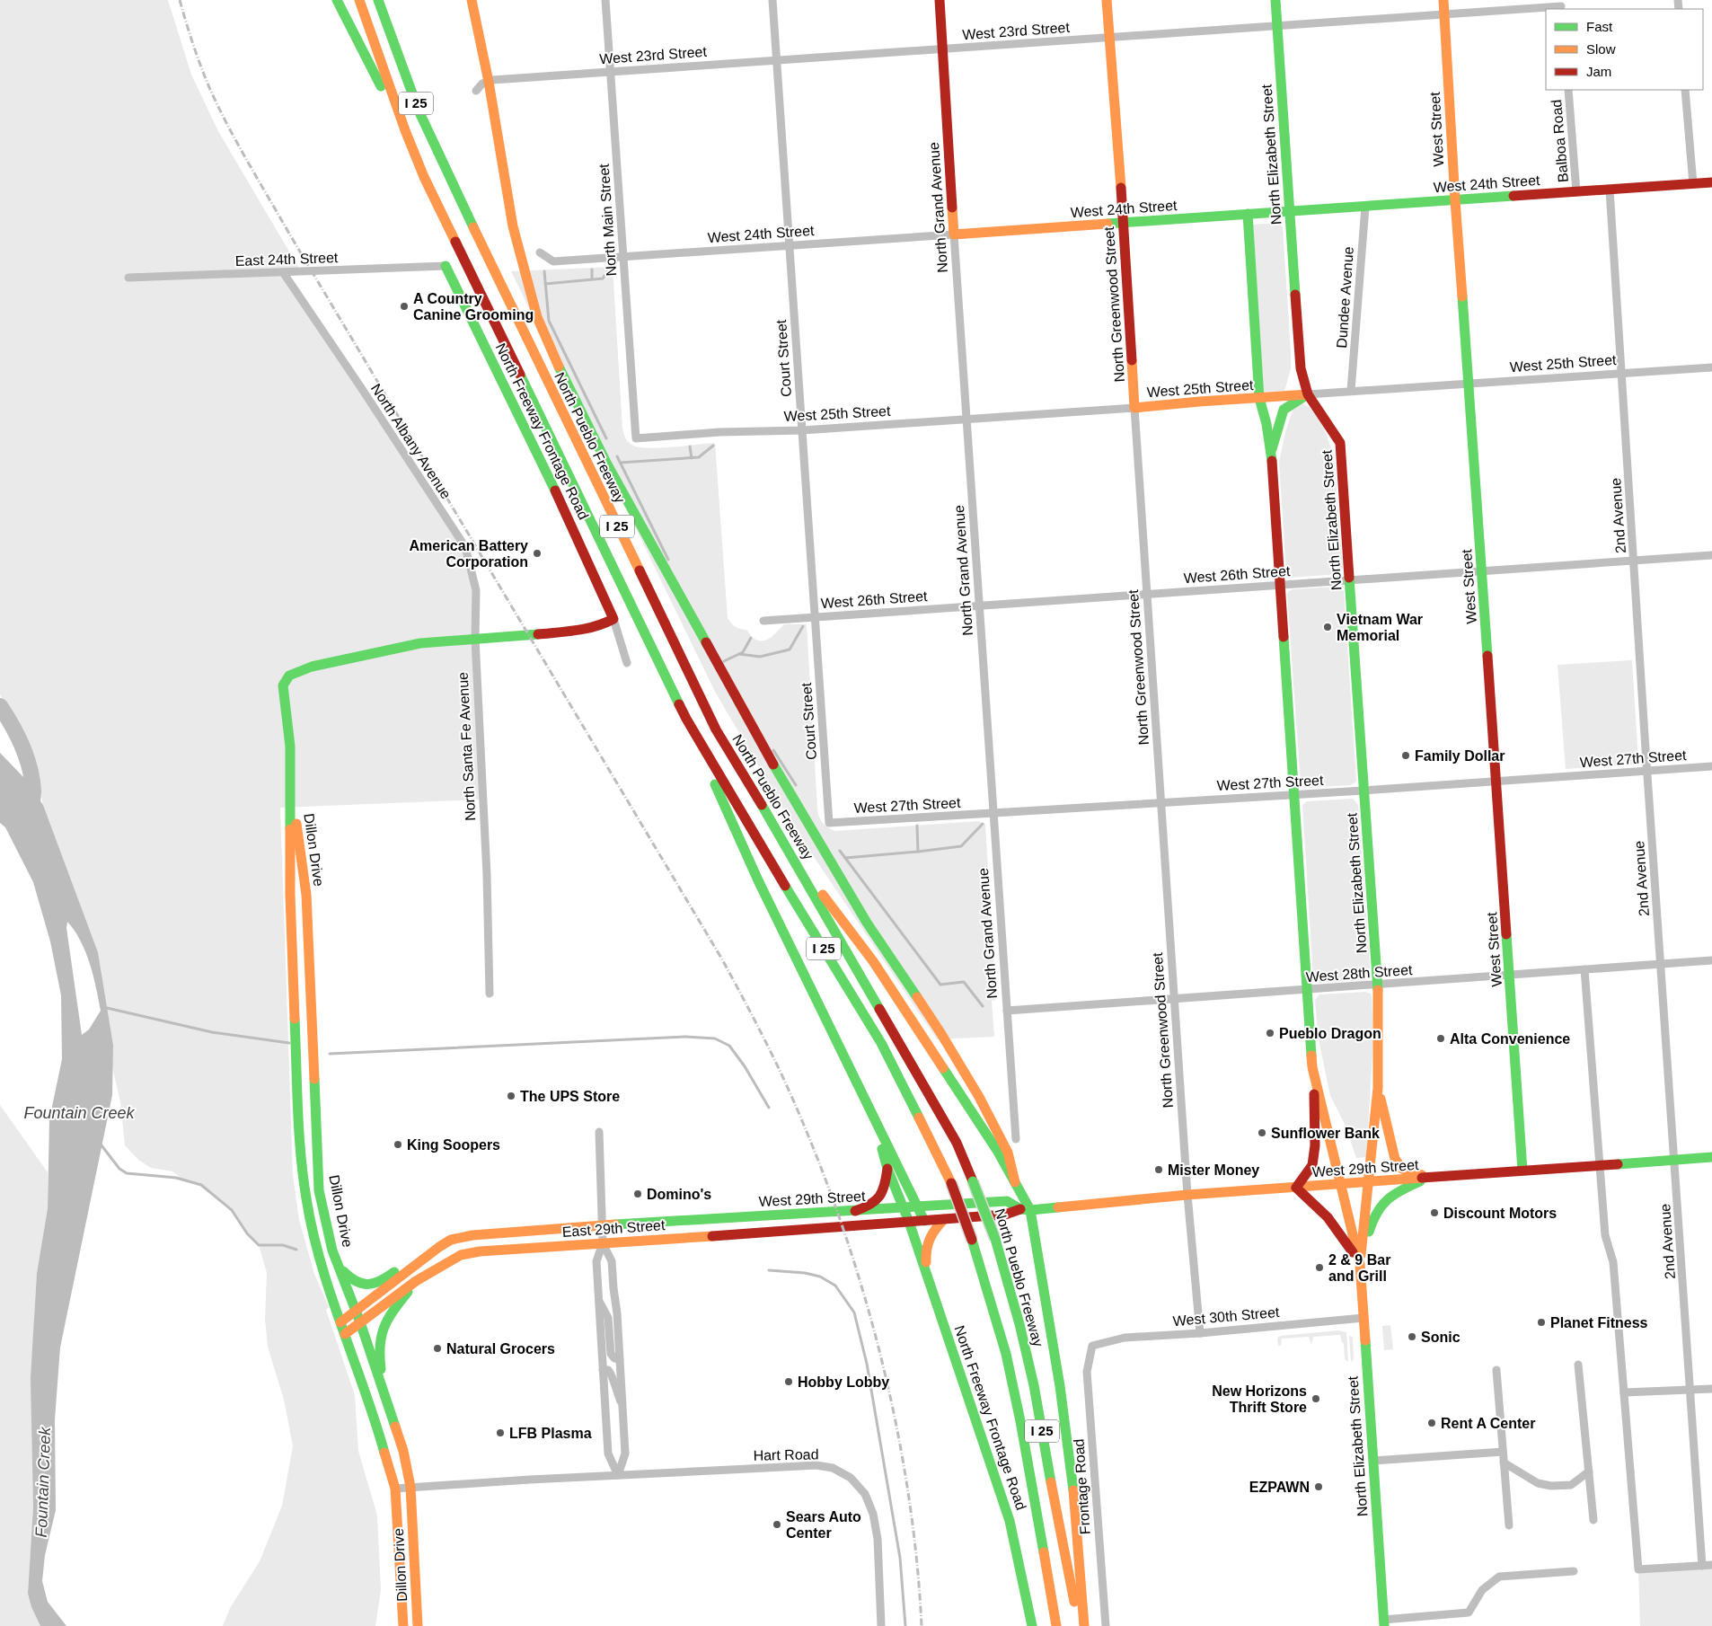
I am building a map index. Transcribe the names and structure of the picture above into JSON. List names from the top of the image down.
{
  "streets": {
    "main road": [
      "I 25",
      "West Street",
      "North Elizabeth Street",
      "West 24th Street",
      "North Grand Avenue",
      "North Greenwood Street",
      "West 25th Street",
      "North Freeway Frontage Road",
      "North Pueblo Freeway",
      "Dillon Drive",
      "West 29th Street",
      "East 29th Street"
    ],
    "street": [
      "West 23rd Street",
      "Balboa Road",
      "North Main Street",
      "East 24th Street",
      "Dundee Avenue",
      "Court Street",
      "North Albany Avenue",
      "2nd Avenue",
      "West 26th Street",
      "North Santa Fe Avenue",
      "West 27th Street",
      "West 28th Street",
      "West 30th Street",
      "Hart Road",
      "Frontage Road"
    ]
  },
  "crossings": [
    ["West 23rd Street", "West Street"],
    ["West 23rd Street", "North Elizabeth Street"],
    ["West 23rd Street", "North Grand Avenue"],
    ["West 23rd Street", "North Main Street"],
    ["West 23rd Street", "North Greenwood Street"],
    ["West 23rd Street", "Court Street"],
    ["West Street", "West 24th Street"],
    ["West Street", "West 25th Street"],
    ["West Street", "West 26th Street"],
    ["West Street", "West 27th Street"],
    ["West Street", "West 28th Street"],
    ["West Street", "West 29th Street"],
    ["Balboa Road", "West 24th Street"],
    ["North Elizabeth Street", "West 24th Street"],
    ["North Elizabeth Street", "West 25th Street"],
    ["North Elizabeth Street", "West 26th Street"],
    ["North Elizabeth Street", "West 27th Street"],
    ["North Elizabeth Street", "West 28th Street"],
    ["North Elizabeth Street", "West 29th Street"],
    ["North Elizabeth Street", "West 30th Street"],
    ["West 24th Street", "North Grand Avenue"],
    ["West 24th Street", "North Main Street"],
    ["West 24th Street", "Dundee Avenue"],
    ["West 24th Street", "North Greenwood Street"],
    ["West 24th Street", "Court Street"],
    ["West 24th Street", "2nd Avenue"],
    ["North Grand Avenue", "West 25th Street"],
    ["North Grand Avenue", "West 26th Street"],
    ["North Grand Avenue", "West 27th Street"],
    ["North Grand Avenue", "West 28th Street"],
    ["North Main Street", "West 25th Street"],
    ["East 24th Street", "North Freeway Frontage Road"],
    ["East 24th Street", "North Albany Avenue"],
    ["Dundee Avenue", "West 25th Street"],
    ["North Greenwood Street", "West 25th Street"],
    ["North Greenwood Street", "West 26th Street"],
    ["North Greenwood Street", "West 27th Street"],
    ["North Greenwood Street", "West 28th Street"],
    ["North Greenwood Street", "West 29th Street"],
    ["North Greenwood Street", "West 30th Street"],
    ["Court Street", "West 25th Street"],
    ["Court Street", "West 26th Street"],
    ["Court Street", "West 27th Street"],
    ["West 25th Street", "2nd Avenue"],
    ["North Freeway Frontage Road", "West 29th Street"],
    ["North Freeway Frontage Road", "East 29th Street"],
    ["North Albany Avenue", "North Santa Fe Avenue"],
    ["North Albany Avenue", "Dillon Drive"],
    ["2nd Avenue", "West 26th Street"],
    ["2nd Avenue", "West 27th Street"],
    ["2nd Avenue", "West 28th Street"],
    ["2nd Avenue", "West 29th Street"],
    ["North Santa Fe Avenue", "Dillon Drive"],
    ["Dillon Drive", "East 29th Street"],
    ["Dillon Drive", "Hart Road"],
    ["West 29th Street", "East 29th Street"],
    ["West 30th Street", "Frontage Road"]
  ],
  "water": ["Fountain Creek"],
  "places": [
    "A Country Canine Grooming",
    "American Battery Corporation",
    "Vietnam War Memorial",
    "Family Dollar",
    "Pueblo Dragon",
    "Alta Convenience",
    "The UPS Store",
    "Sunflower Bank",
    "King Soopers",
    "Mister Money",
    "Domino's",
    "Discount Motors",
    "2 & 9 Bar and Grill",
    "Planet Fitness",
    "Sonic",
    "Natural Grocers",
    "Hobby Lobby",
    "New Horizons Thrift Store",
    "Rent A Center",
    "LFB Plasma",
    "EZPAWN",
    "Sears Auto Center"
  ],
  "legend": ["Fast", "Slow", "Jam"]
}
